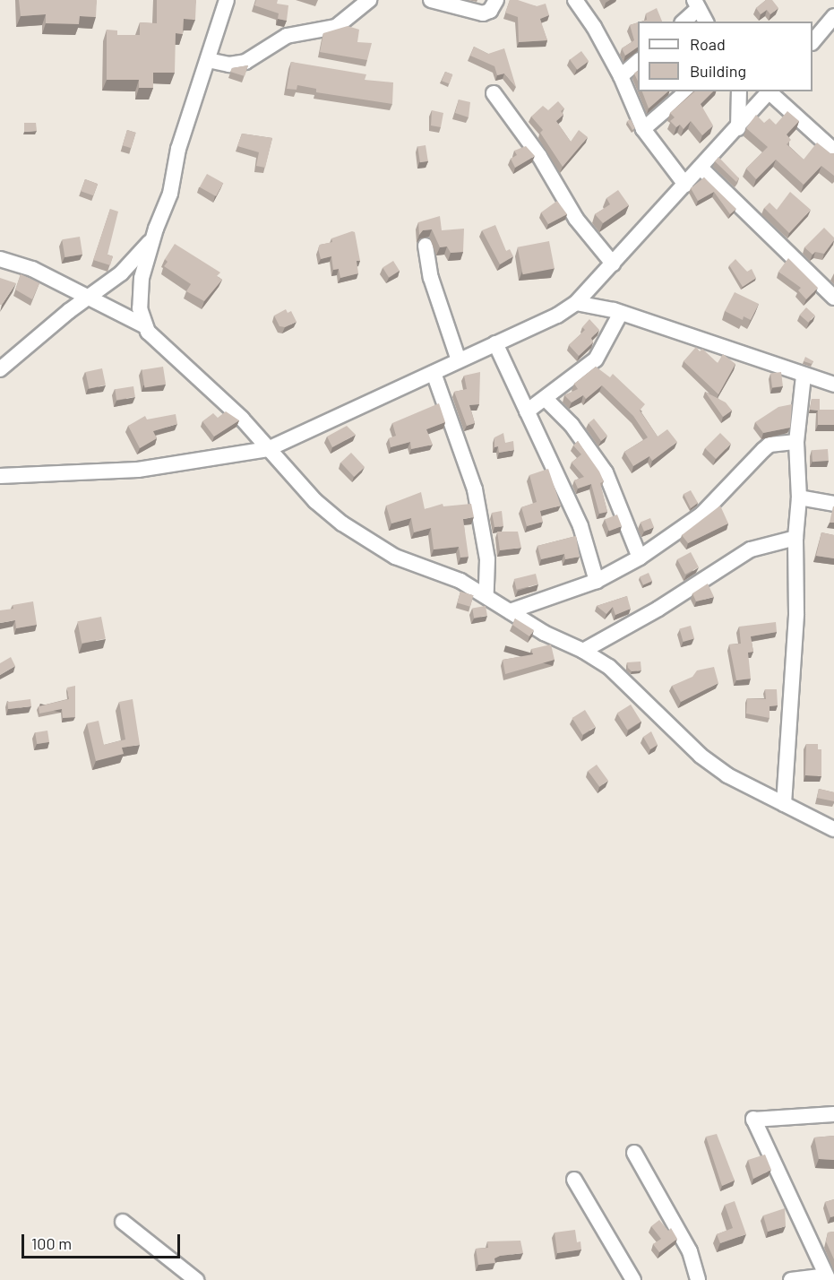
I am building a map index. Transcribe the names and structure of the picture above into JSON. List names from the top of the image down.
{
  "legend": ["Road", "Building"],
  "scale_bar": "100 m"
}
